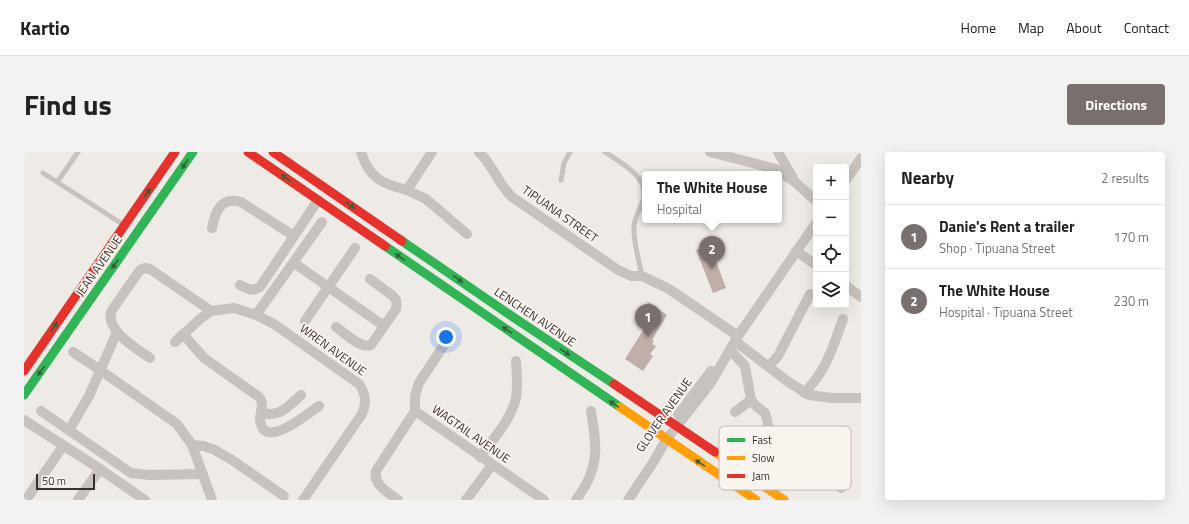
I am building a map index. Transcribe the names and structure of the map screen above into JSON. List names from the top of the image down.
{
  "streets": {
    "main road": ["JEAN AVENUE", "LENCHEN AVENUE"],
    "street": [
      "TIPUANA STREET",
      "WREN AVENUE",
      "GLOVER AVENUE",
      "WAGTAIL AVENUE"
    ]
  },
  "crossings": [
    ["TIPUANA STREET", "GLOVER AVENUE"],
    ["LENCHEN AVENUE", "GLOVER AVENUE"]
  ],
  "legend": ["Fast", "Slow", "Jam"],
  "scale_bar": "50 m",
  "page": {
    "header": "Kartio",
    "nav": [
      "Home",
      "Map",
      "About",
      "Contact"
    ],
    "title": "Find us",
    "buttons": "Directions",
    "heading": ["Nearby", "2 results"],
    "map_buttons": ["+", "−"],
    "popup": ["The White House", "Hospital"],
    "list": [
      {
        "mark": "1",
        "name": "Danie's Rent a trailer",
        "note": "Shop · Tipuana Street",
        "value": "170 m"
      },
      {
        "mark": "2",
        "name": "The White House",
        "note": "Hospital · Tipuana Street",
        "value": "230 m"
      }
    ],
    "pins": ["2", "1"],
    "scale": "50 m"
  }
}
